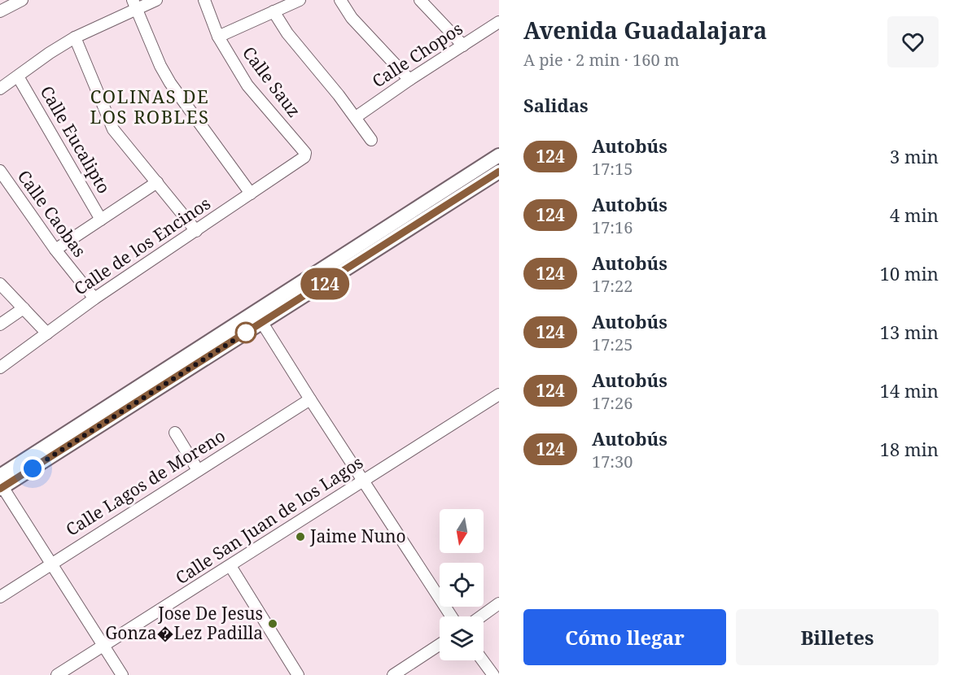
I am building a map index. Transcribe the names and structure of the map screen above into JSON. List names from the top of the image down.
{
  "streets": {
    "street": [
      "Calle Chopos",
      "Calle Sauz",
      "Calle Eucalipto",
      "Calle Caobas",
      "Calle de los Encinos",
      "Calle Lagos de Moreno",
      "Calle San Juan de los Lagos"
    ]
  },
  "crossings": [
    ["Calle Sauz", "Calle de los Encinos"],
    ["Calle Caobas", "Calle de los Encinos"]
  ],
  "districts": ["COLINAS DE LOS ROBLES"],
  "places": ["Jaime Nuno", "Jose De Jesus Gonza�Lez Padilla"],
  "lines": ["bus line 124"],
  "north": "bottom",
  "page": {
    "on_map": "124",
    "heading": [
      ["Avenida Guadalajara", "A pie · 2 min · 160 m"],
      "Salidas"
    ],
    "list": [
      {
        "mark": "124",
        "name": "Autobús",
        "note": "17:15",
        "value": "3 min"
      },
      {
        "mark": "124",
        "name": "Autobús",
        "note": "17:16",
        "value": "4 min"
      },
      {
        "mark": "124",
        "name": "Autobús",
        "note": "17:22",
        "value": "10 min"
      },
      {
        "mark": "124",
        "name": "Autobús",
        "note": "17:25",
        "value": "13 min"
      },
      {
        "mark": "124",
        "name": "Autobús",
        "note": "17:26",
        "value": "14 min"
      },
      {
        "mark": "124",
        "name": "Autobús",
        "note": "17:30",
        "value": "18 min"
      }
    ],
    "buttons": ["Cómo llegar", "Billetes"]
  }
}
